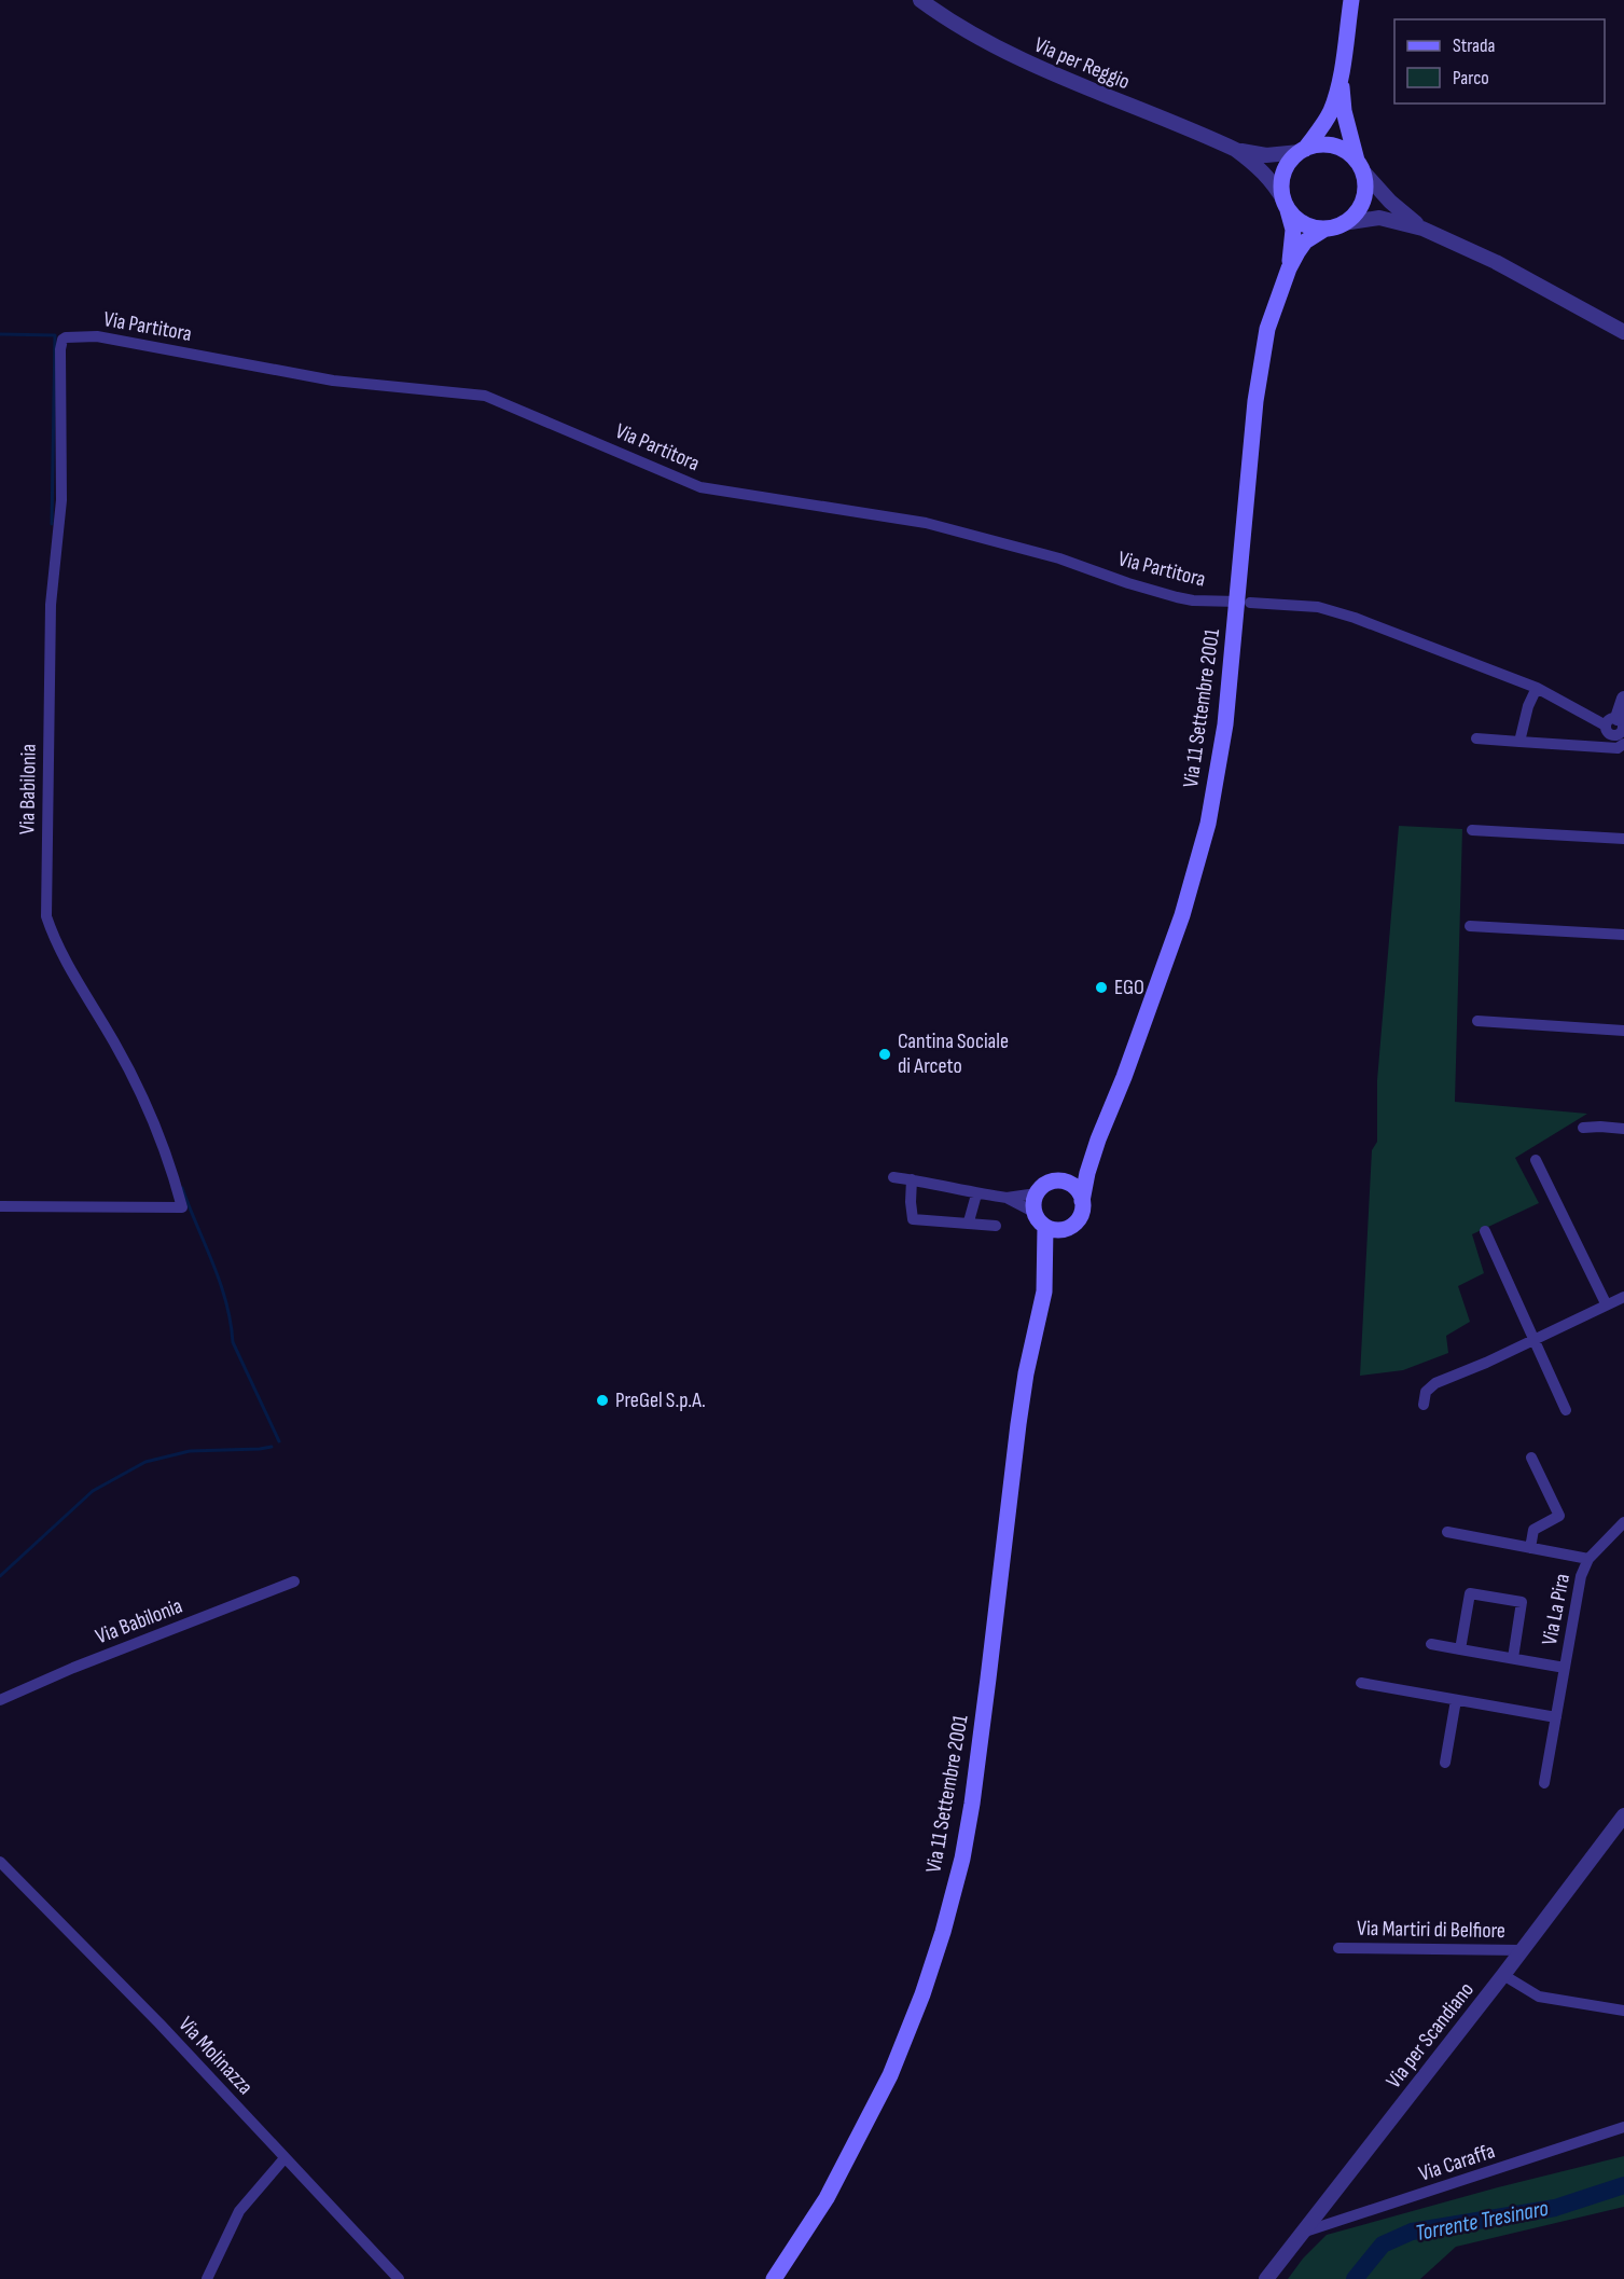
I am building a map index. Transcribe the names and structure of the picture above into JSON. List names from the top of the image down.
{
  "streets": {
    "main road": ["Via 11 Settembre 2001"],
    "street": [
      "Via per Reggio",
      "Via Partitora",
      "Via Babilonia",
      "Via La Pira",
      "Via Martiri di Belfiore",
      "Via per Scandiano",
      "Via Molinazza",
      "Via Caraffa"
    ]
  },
  "crossings": [
    ["Via per Reggio", "Via 11 Settembre 2001"],
    ["Via Partitora", "Via 11 Settembre 2001"],
    ["Via Partitora", "Via Babilonia"],
    ["Via Martiri di Belfiore", "Via per Scandiano"],
    ["Via per Scandiano", "Via Caraffa"]
  ],
  "water": ["Torrente Tresinaro"],
  "places": ["EGO", "Cantina Sociale di Arceto", "PreGel S.p.A."],
  "legend": ["Strada", "Parco"]
}
